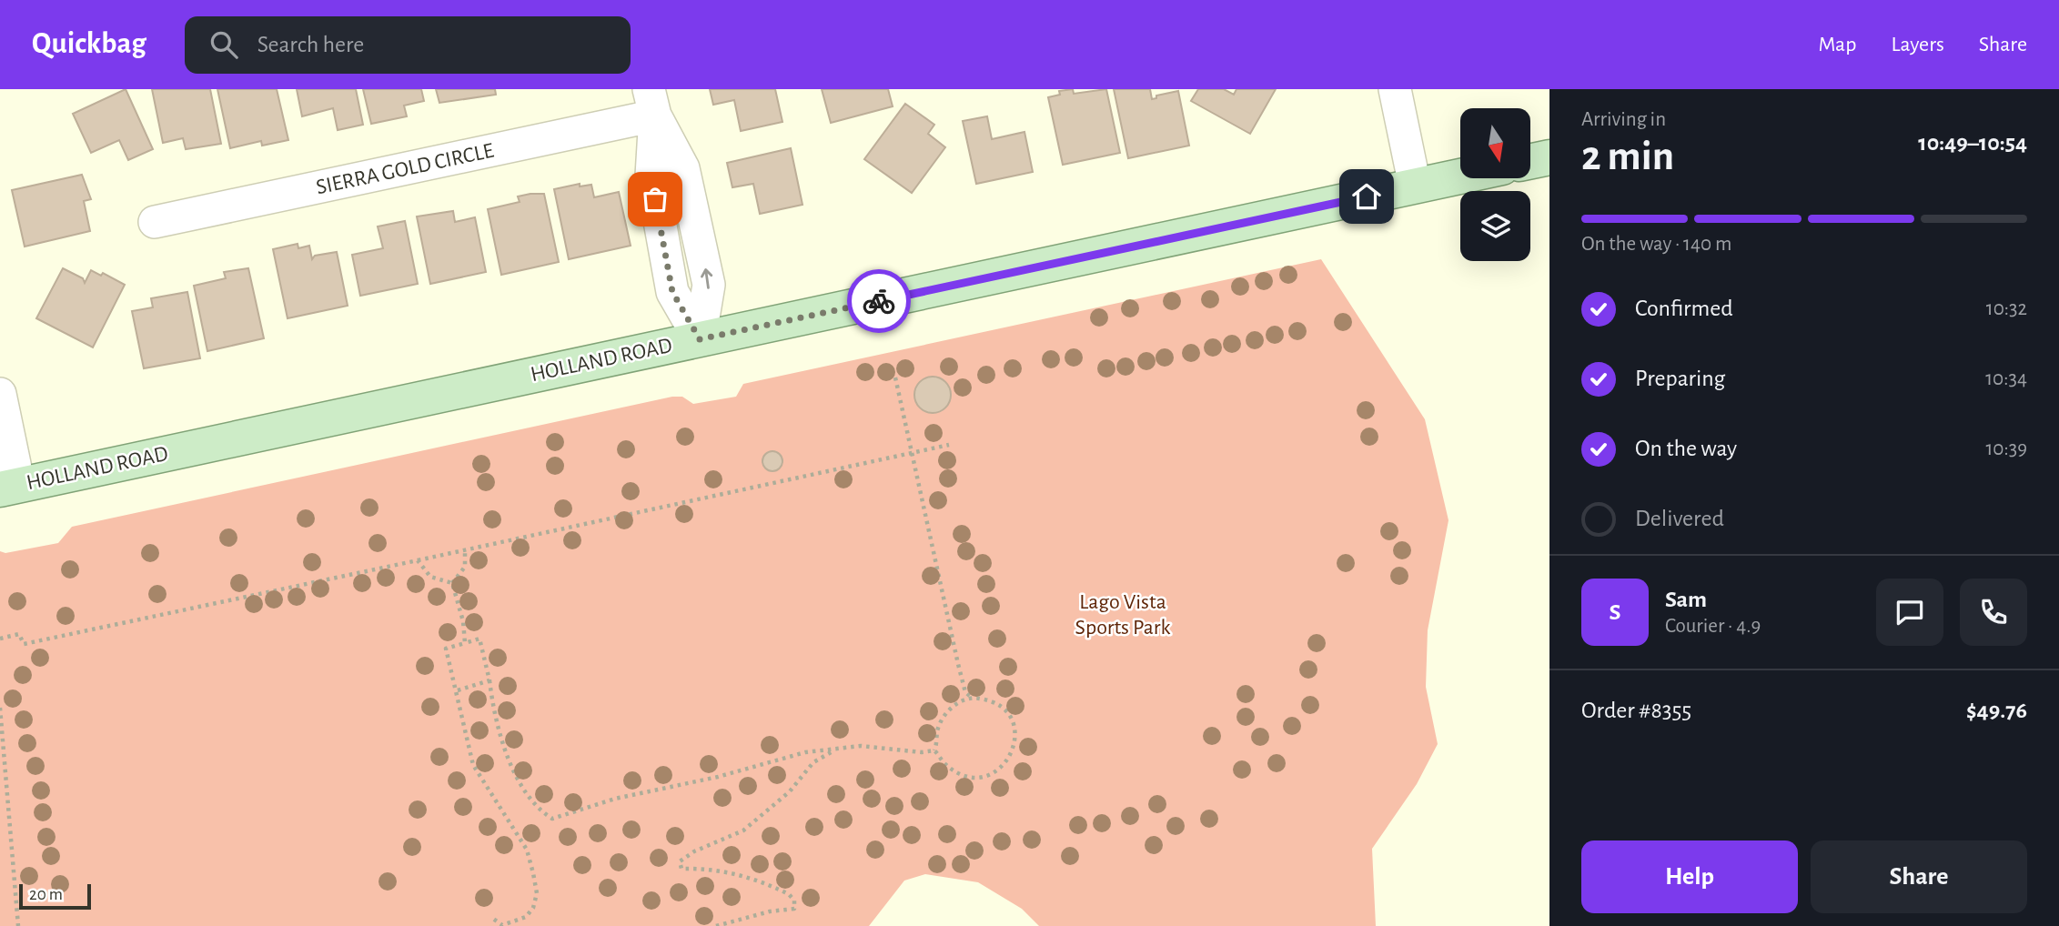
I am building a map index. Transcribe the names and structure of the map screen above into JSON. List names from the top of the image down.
{
  "streets": {
    "main road": ["HOLLAND ROAD"],
    "street": ["SIERRA GOLD CIRCLE"]
  },
  "parks": ["Lago Vista Sports Park"],
  "scale_bar": "20 m",
  "north": "bottom",
  "page": {
    "header": "Quickbag",
    "search": "Search here",
    "nav": ["Map", "Layers", "Share"],
    "heading": ["2 min", "Arriving in", "10:49–10:54"],
    "panel": [
      "Sam",
      "Courier · 4.9",
      "Order #8355",
      "$49.76"
    ],
    "bar": "On the way · 140 m",
    "list": [
      ["Confirmed", "10:32"],
      ["Preparing", "10:34"],
      ["On the way", "10:39"],
      "Delivered"
    ],
    "round": "S",
    "buttons": ["Help", "Share"],
    "scale": "20 m"
  }
}
